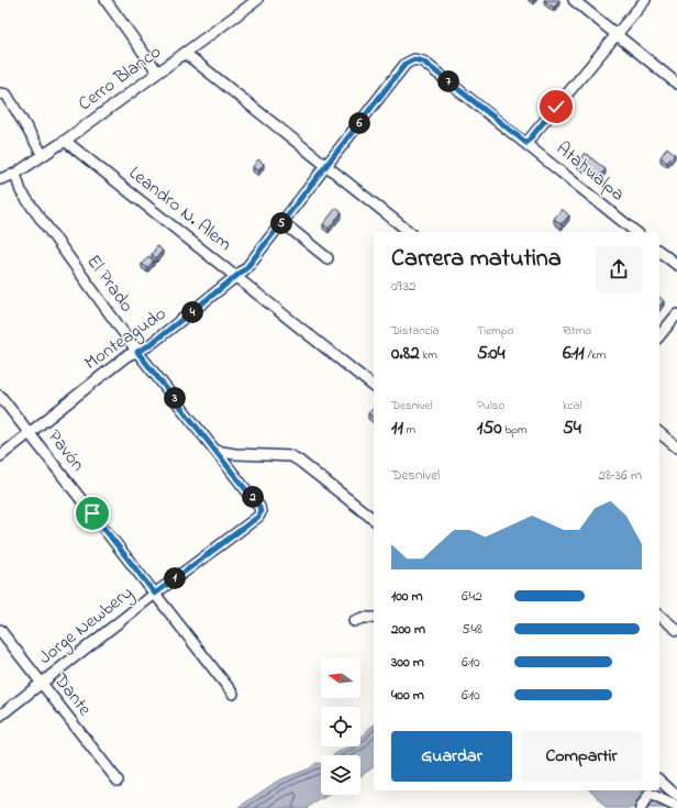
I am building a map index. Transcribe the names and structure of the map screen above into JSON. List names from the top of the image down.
{
  "streets": {
    "street": [
      "Cerro Blanco",
      "Atahualpa",
      "Leandro N. Alem",
      "El Prado",
      "Monteagudo",
      "Pavón",
      "Jorge Newbery",
      "Dante"
    ]
  },
  "crossings": [
    ["Cerro Blanco", "Leandro N. Alem"],
    ["Cerro Blanco", "El Prado"],
    ["Atahualpa", "Monteagudo"],
    ["Leandro N. Alem", "Monteagudo"],
    ["El Prado", "Monteagudo"],
    ["El Prado", "Jorge Newbery"],
    ["Monteagudo", "Pavón"],
    ["Pavón", "Jorge Newbery"],
    ["Jorge Newbery", "Dante"]
  ],
  "north": "left",
  "page": {
    "pins": [
      "7",
      "6",
      "5",
      "4",
      "3",
      "2",
      "1"
    ],
    "heading": ["Carrera matutina", "09:32"],
    "stats": [
      ["Distancia", "0.82 km"],
      ["Tiempo", "5:04"],
      ["Ritmo", "6:11 /km"],
      ["Desnivel", "11 m"],
      ["Pulso", "150 bpm"],
      ["kcal", "54"]
    ],
    "chart": ["Desnivel", "28–36 m"],
    "list": [
      {
        "name": "100 m",
        "note": "6:42"
      },
      {
        "name": "200 m",
        "note": "5:48"
      },
      {
        "name": "300 m",
        "note": "6:10"
      },
      {
        "name": "400 m",
        "note": "6:10"
      }
    ],
    "buttons": ["Guardar", "Compartir"]
  }
}
